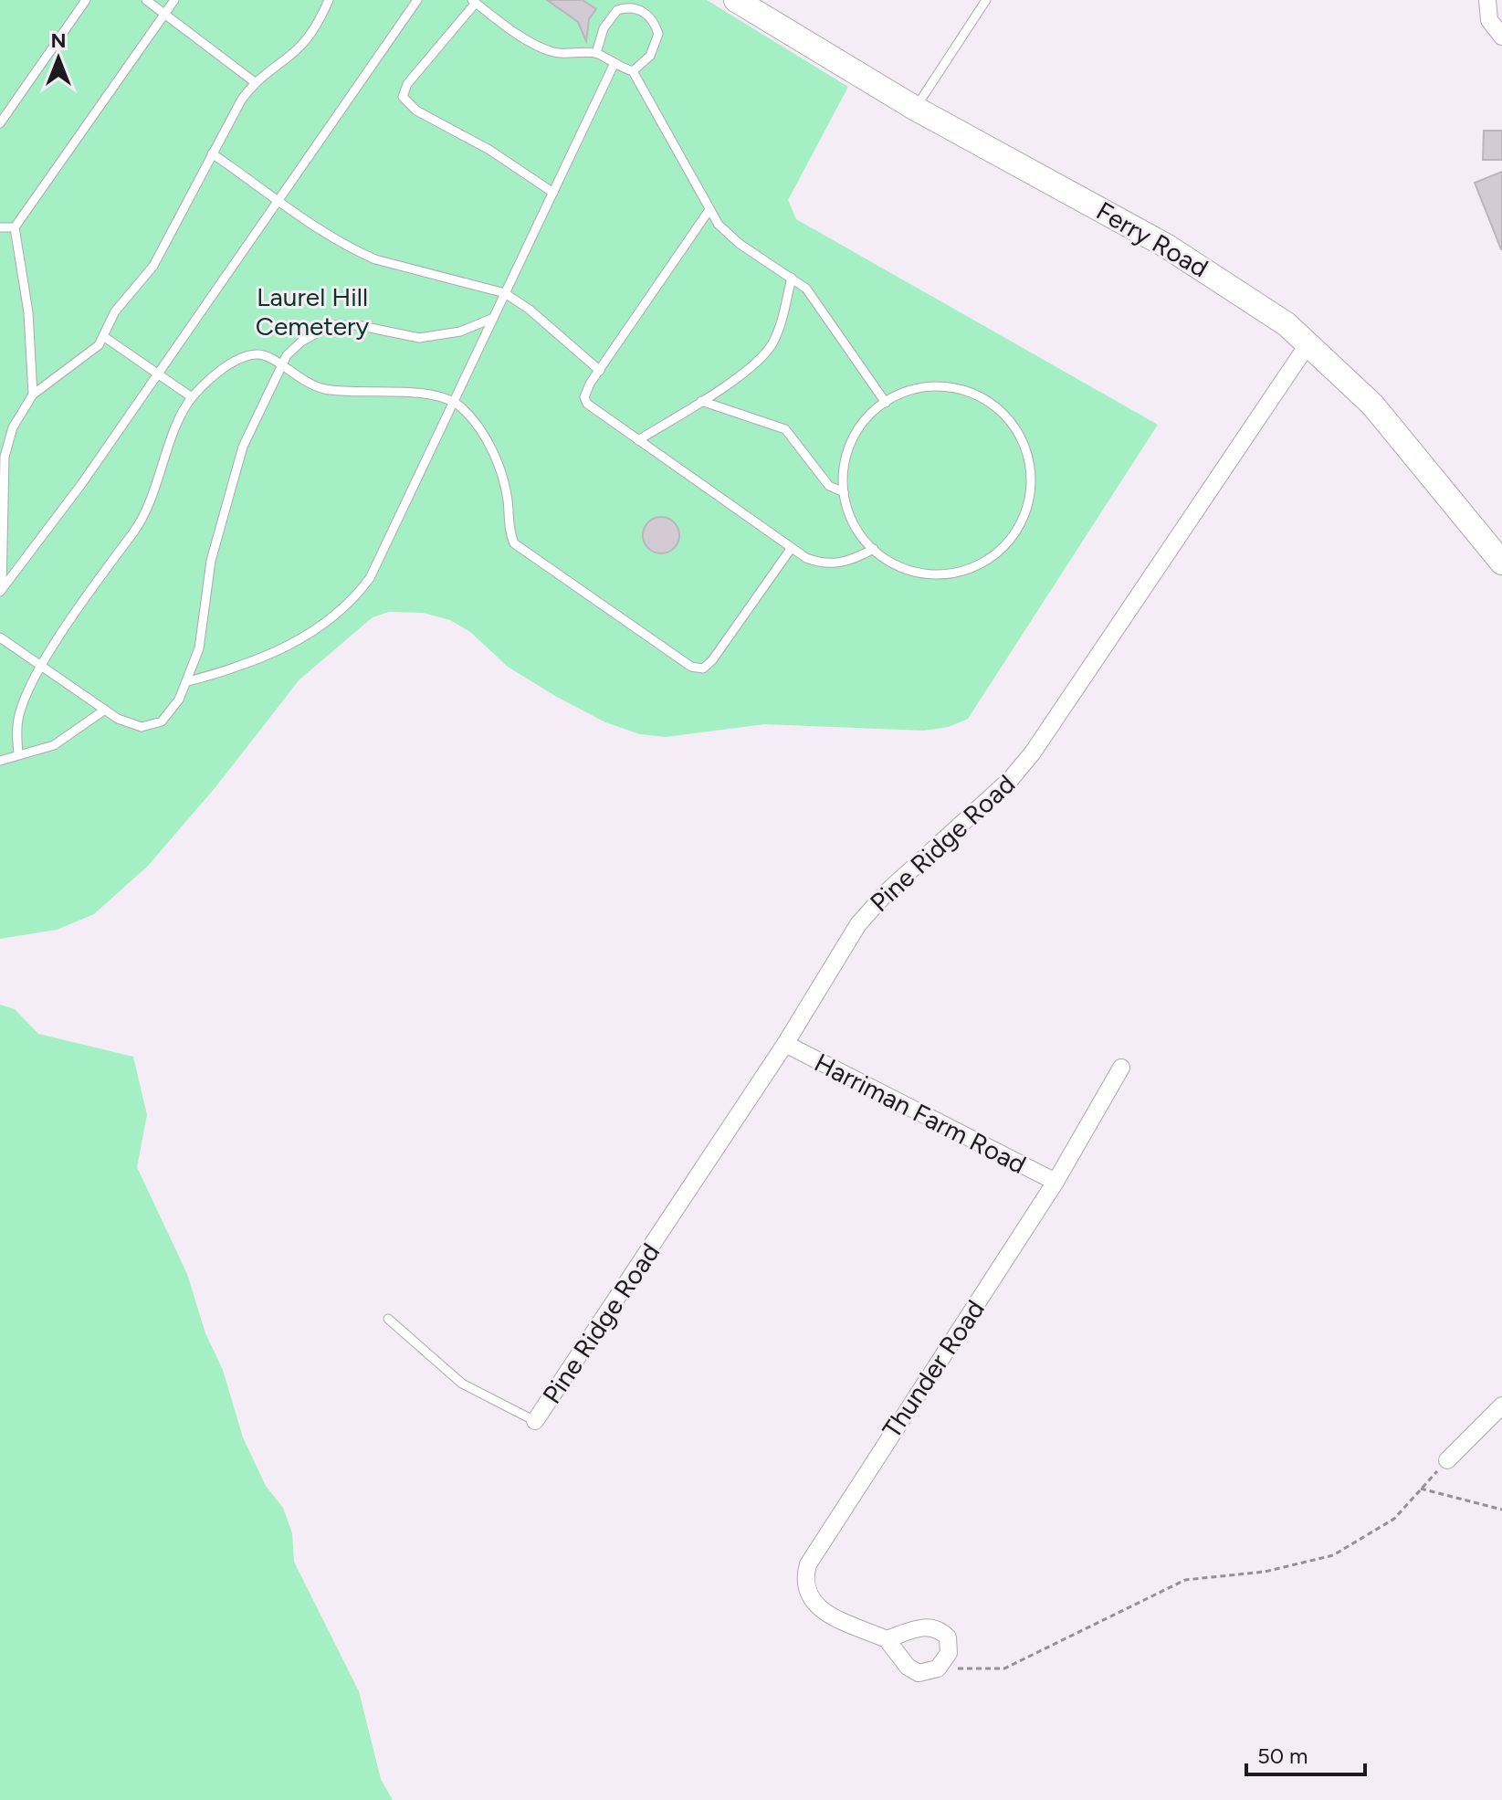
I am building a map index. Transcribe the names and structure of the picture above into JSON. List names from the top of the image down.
{
  "streets": {
    "main road": ["Ferry Road"],
    "street": ["Pine Ridge Road", "Harriman Farm Road", "Thunder Road"]
  },
  "crossings": [
    ["Ferry Road", "Pine Ridge Road"],
    ["Pine Ridge Road", "Harriman Farm Road"],
    ["Harriman Farm Road", "Thunder Road"]
  ],
  "parks": ["Laurel Hill Cemetery"],
  "scale_bar": "50 m",
  "north": "top"
}
